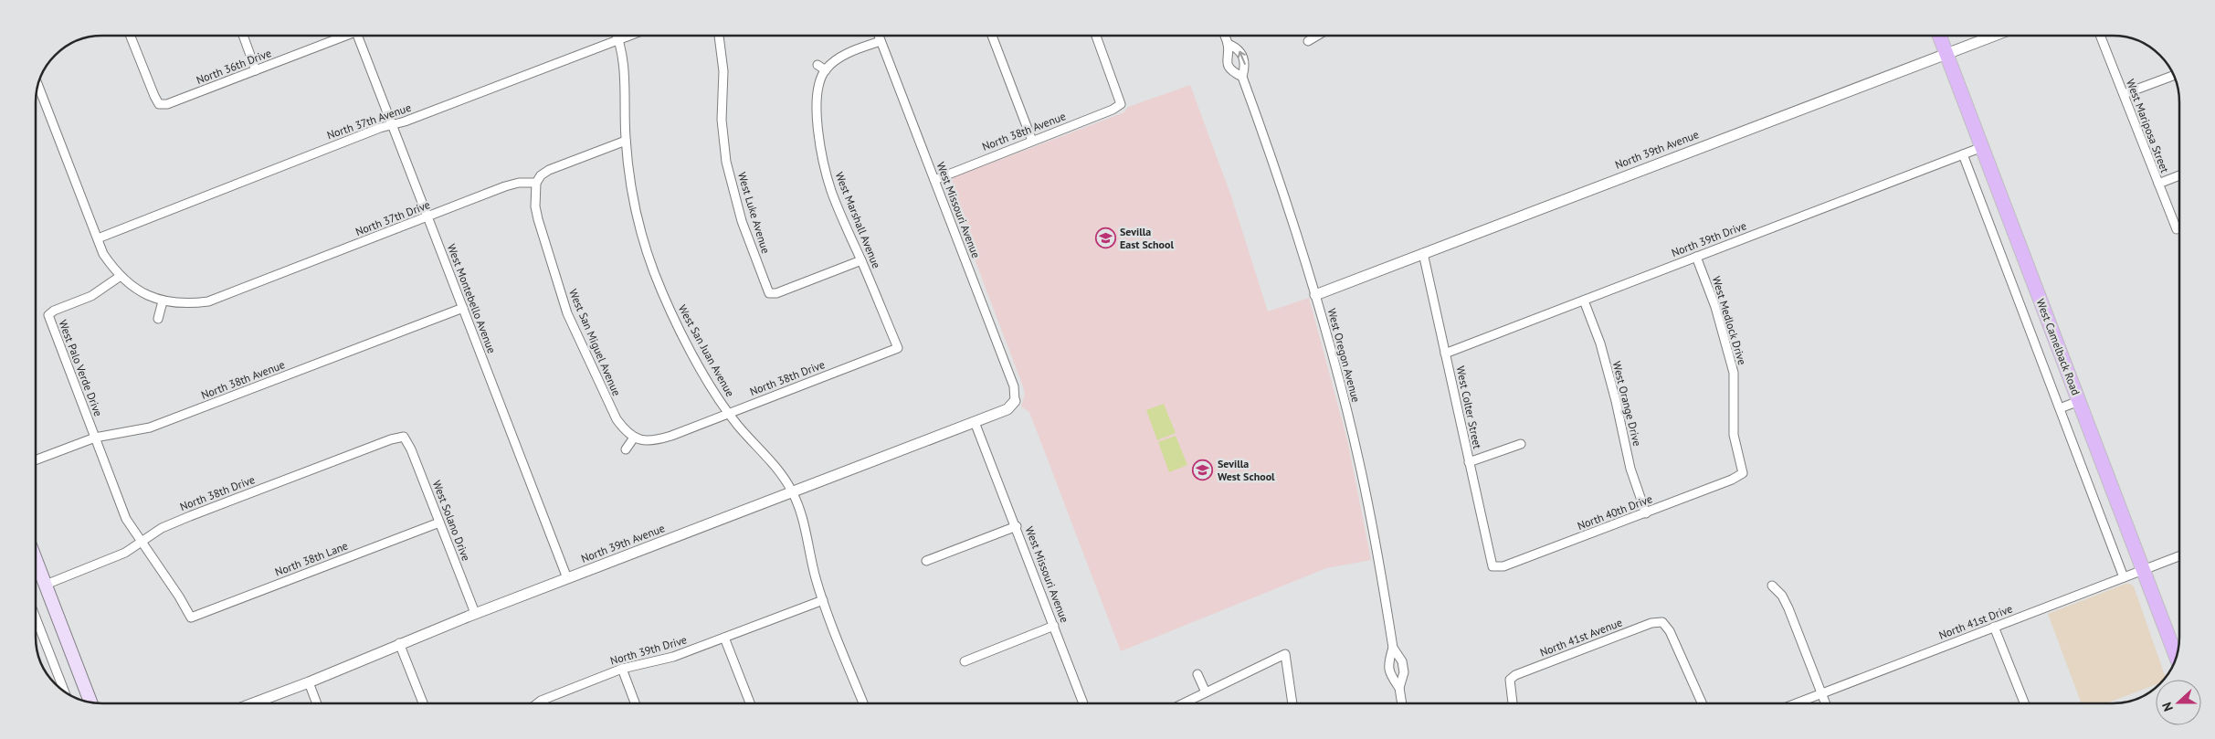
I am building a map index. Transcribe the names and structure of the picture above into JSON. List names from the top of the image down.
{
  "streets": {
    "main road": ["West Camelback Road"],
    "street": [
      "North 36th Drive",
      "North 37th Avenue",
      "West Mariposa Street",
      "North 38th Avenue",
      "North 39th Avenue",
      "West Missouri Avenue",
      "West Luke Avenue",
      "North 37th Drive",
      "West Marshall Avenue",
      "North 39th Drive",
      "West Montebello Avenue",
      "West Medlock Drive",
      "West San Miguel Avenue",
      "West San Juan Avenue",
      "West Oregon Avenue",
      "West Palo Verde Drive",
      "North 38th Drive",
      "West Orange Drive",
      "West Colter Street",
      "North 40th Drive",
      "West Solano Drive",
      "North 38th Lane",
      "North 41st Drive",
      "North 41st Avenue"
    ]
  },
  "crossings": [
    ["North 37th Avenue", "West Montebello Avenue"],
    ["North 37th Avenue", "West San Juan Avenue"],
    ["North 38th Avenue", "West Missouri Avenue"],
    ["North 38th Avenue", "West Montebello Avenue"],
    ["North 38th Avenue", "West Palo Verde Drive"],
    ["North 39th Avenue", "West Missouri Avenue"],
    ["North 39th Avenue", "West Montebello Avenue"],
    ["North 39th Avenue", "West Camelback Road"],
    ["North 39th Avenue", "West San Juan Avenue"],
    ["North 39th Avenue", "West Oregon Avenue"],
    ["North 39th Avenue", "West Colter Street"],
    ["North 39th Avenue", "West Solano Drive"],
    ["West Luke Avenue", "West Marshall Avenue"],
    ["North 37th Drive", "West Montebello Avenue"],
    ["North 37th Drive", "West San Miguel Avenue"],
    ["North 37th Drive", "West Palo Verde Drive"],
    ["West Marshall Avenue", "North 38th Drive"],
    ["North 39th Drive", "West Medlock Drive"],
    ["North 39th Drive", "West Camelback Road"],
    ["North 39th Drive", "West San Juan Avenue"],
    ["North 39th Drive", "West Orange Drive"],
    ["North 39th Drive", "West Colter Street"],
    ["West Medlock Drive", "North 40th Drive"],
    ["West San Miguel Avenue", "North 38th Drive"],
    ["West Camelback Road", "North 41st Drive"],
    ["West San Juan Avenue", "North 38th Drive"],
    ["West Palo Verde Drive", "North 38th Drive"],
    ["West Palo Verde Drive", "North 38th Lane"],
    ["North 38th Drive", "West Solano Drive"],
    ["West Orange Drive", "North 40th Drive"],
    ["West Colter Street", "North 40th Drive"],
    ["West Solano Drive", "North 38th Lane"]
  ],
  "places": {
    "school or university": ["Sevilla East School", "Sevilla West School"]
  },
  "north": "left"
}
